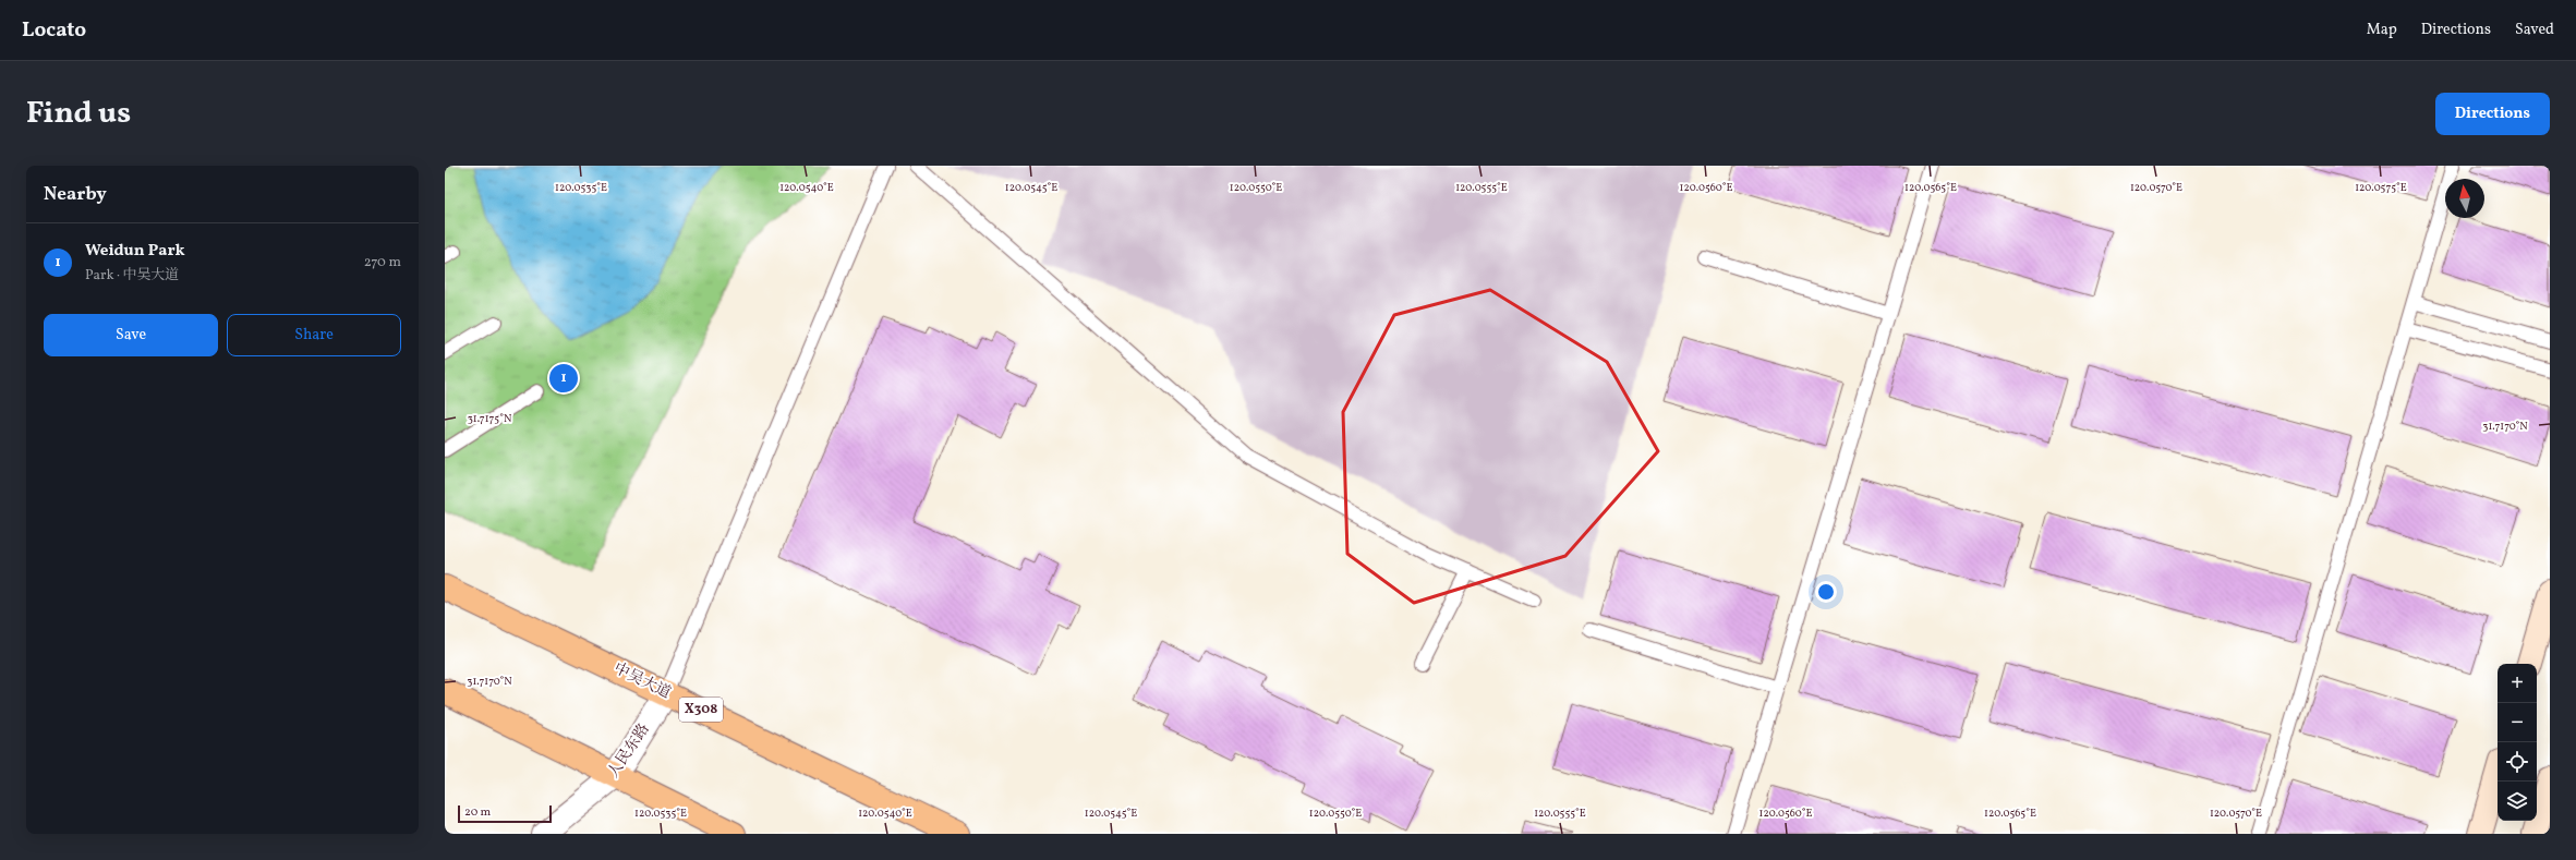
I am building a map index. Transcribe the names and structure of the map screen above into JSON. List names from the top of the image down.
{
  "streets": {
    "main road": ["中吴大道", "X308"],
    "street": ["人民东路"]
  },
  "crossings": [
    ["中吴大道", "人民东路"]
  ],
  "scale_bar": "20 m",
  "north": "top",
  "page": {
    "header": "Locato",
    "nav": ["Map", "Directions", "Saved"],
    "title": "Find us",
    "buttons": [
      "Directions",
      ["Save", "Share"]
    ],
    "heading": "Nearby",
    "list": [
      {
        "mark": "1",
        "name": "Weidun Park",
        "note": "Park · 中吴大道",
        "value": "270 m"
      }
    ],
    "pins": "1",
    "map_buttons": ["+", "−"],
    "scale": "20 m"
  },
  "coordinates": [
    "120.0535°E",
    "120.0540°E",
    "120.0545°E",
    "120.0550°E",
    "120.0555°E",
    "120.0560°E",
    "120.0565°E",
    "120.0570°E",
    "120.0575°E",
    "31.7175°N",
    "31.7170°N"
  ]
}
